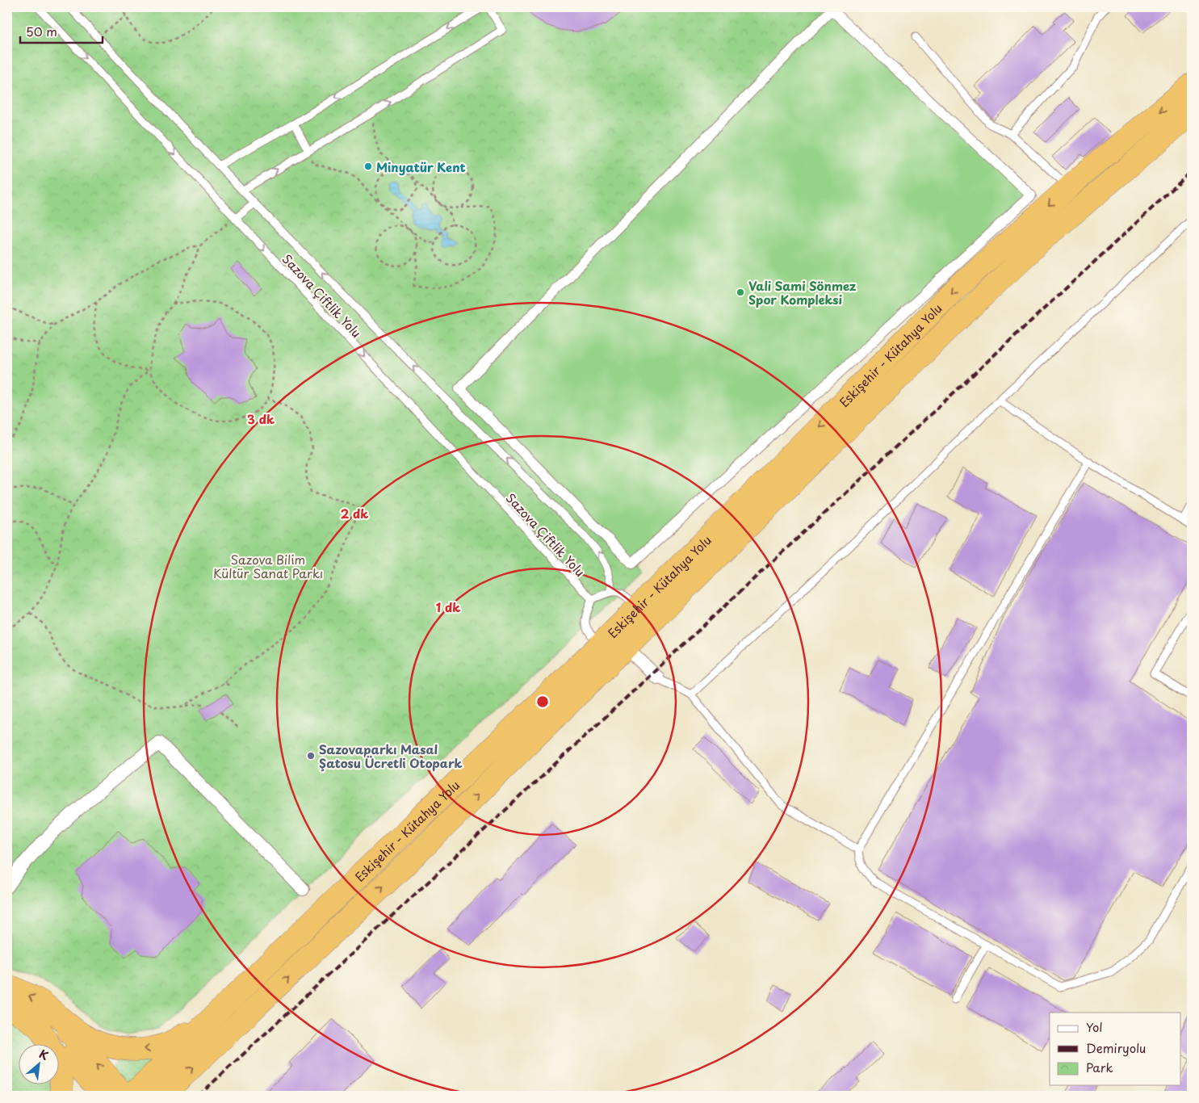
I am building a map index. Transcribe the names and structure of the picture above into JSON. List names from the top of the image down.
{
  "streets": {
    "highway": ["Eskişehir - Kütahya Yolu"],
    "lane": ["Sazova Çiftlik Yolu"]
  },
  "parks": ["Sazova Bilim Kültür Sanat Parkı"],
  "places": ["Minyatür Kent", "Vali Sami Sönmez Spor Kompleksi", "Sazovaparkı Masal Şatosu Ücretli Otopark"],
  "legend": ["Yol", "Demiryolu", "Park"],
  "scale_bar": "50 m",
  "north": "top right",
  "rings": ["3 dk", "2 dk", "1 dk"]
}
